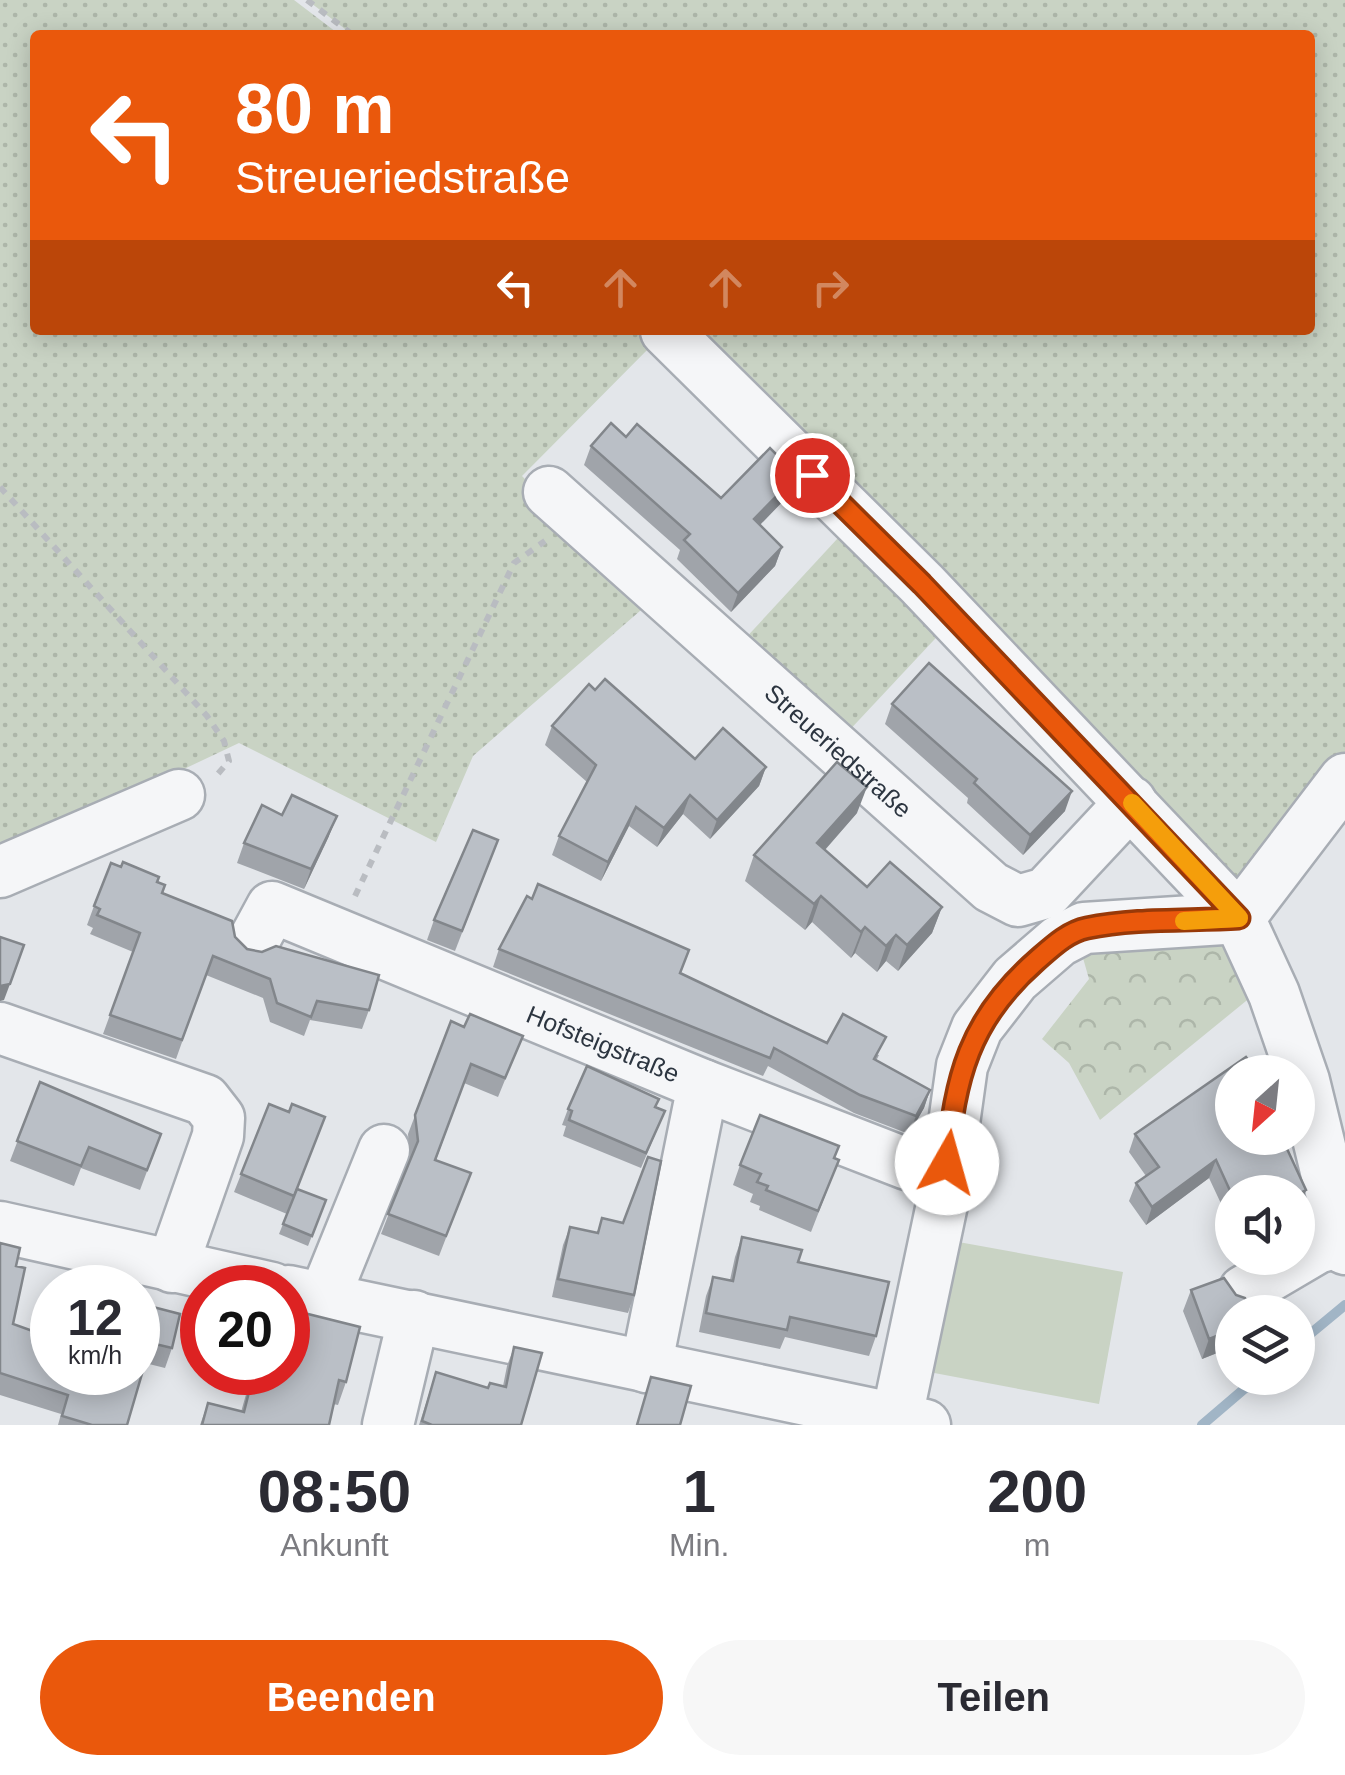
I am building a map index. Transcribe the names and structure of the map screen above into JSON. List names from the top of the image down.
{
  "streets": {
    "street": ["Streueriedstraße", "Hofsteigstraße"]
  },
  "north": "bottom left",
  "page": {
    "turn": ["80 m", "Streueriedstraße"],
    "speed": "12 km/h",
    "limit": "20",
    "eta": [
      "08:50",
      "Ankunft",
      "1",
      "Min.",
      "200",
      "m"
    ],
    "buttons": ["Beenden", "Teilen"]
  }
}
